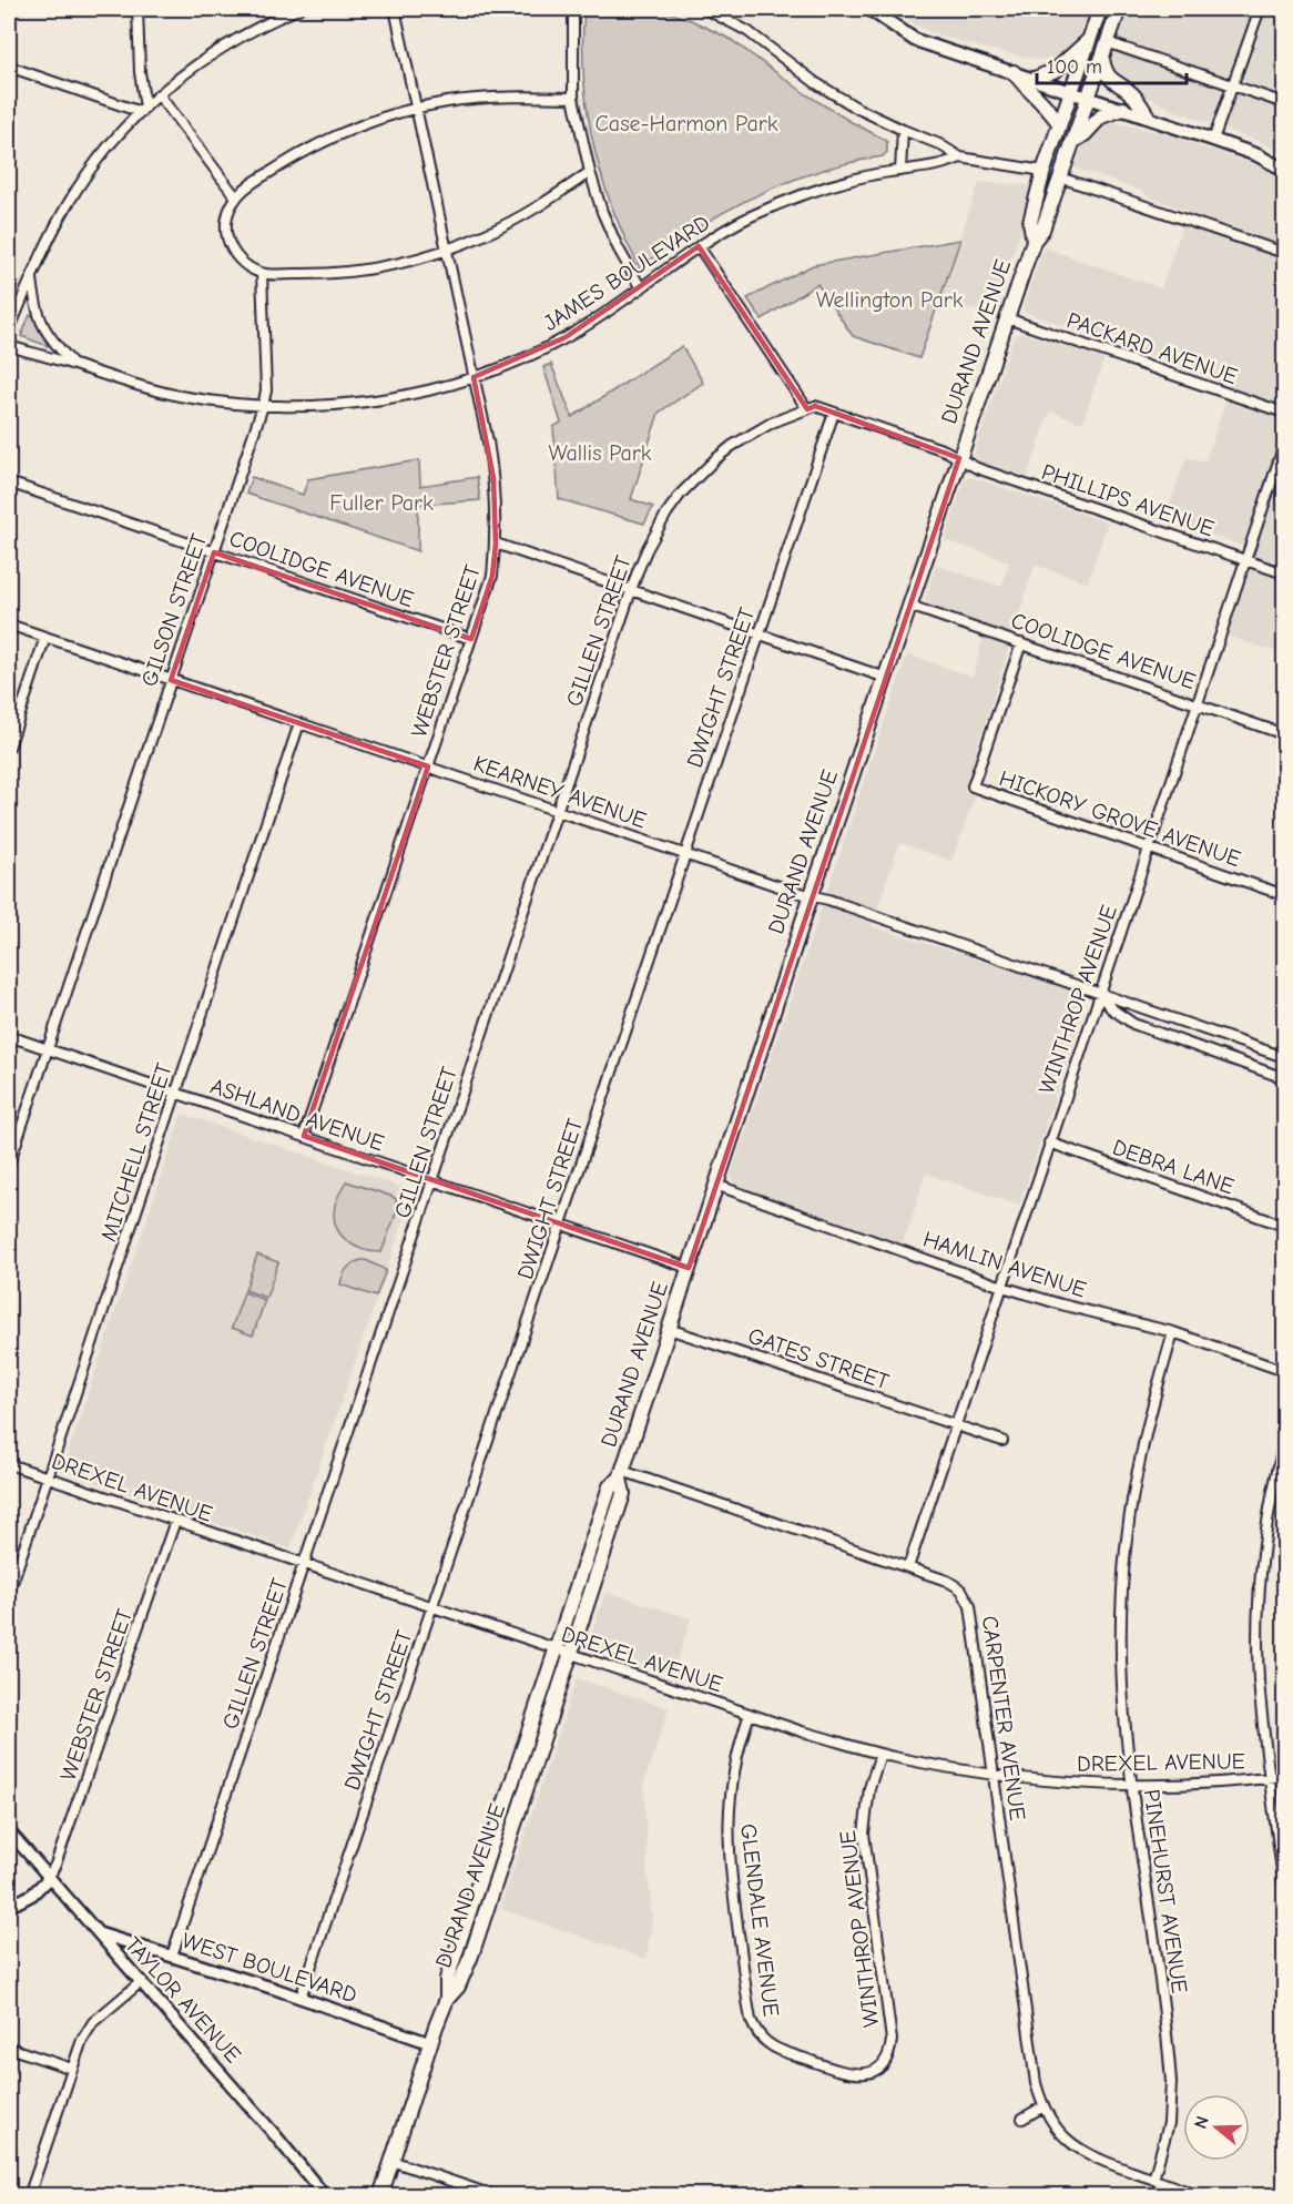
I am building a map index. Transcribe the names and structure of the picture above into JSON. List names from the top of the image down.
{
  "streets": {
    "main road": ["DURAND AVENUE"],
    "street": [
      "JAMES BOULEVARD",
      "PACKARD AVENUE",
      "PHILLIPS AVENUE",
      "COOLIDGE AVENUE",
      "GILSON STREET",
      "GILLEN STREET",
      "WEBSTER STREET",
      "DWIGHT STREET",
      "KEARNEY AVENUE",
      "HICKORY GROVE AVENUE",
      "WINTHROP AVENUE",
      "ASHLAND AVENUE",
      "MITCHELL STREET",
      "DEBRA LANE",
      "HAMLIN AVENUE",
      "GATES STREET",
      "DREXEL AVENUE",
      "CARPENTER AVENUE",
      "PINEHURST AVENUE",
      "GLENDALE AVENUE",
      "WEST BOULEVARD",
      "TAYLOR AVENUE"
    ]
  },
  "crossings": [
    ["JAMES BOULEVARD", "GILSON STREET"],
    ["JAMES BOULEVARD", "WEBSTER STREET"],
    ["DURAND AVENUE", "PACKARD AVENUE"],
    ["DURAND AVENUE", "PHILLIPS AVENUE"],
    ["DURAND AVENUE", "COOLIDGE AVENUE"],
    ["DURAND AVENUE", "KEARNEY AVENUE"],
    ["DURAND AVENUE", "ASHLAND AVENUE"],
    ["DURAND AVENUE", "HAMLIN AVENUE"],
    ["DURAND AVENUE", "GATES STREET"],
    ["DURAND AVENUE", "DREXEL AVENUE"],
    ["DURAND AVENUE", "CARPENTER AVENUE"],
    ["DURAND AVENUE", "WEST BOULEVARD"],
    ["PHILLIPS AVENUE", "GILLEN STREET"],
    ["PHILLIPS AVENUE", "DWIGHT STREET"],
    ["PHILLIPS AVENUE", "WINTHROP AVENUE"],
    ["COOLIDGE AVENUE", "GILSON STREET"],
    ["COOLIDGE AVENUE", "WEBSTER STREET"],
    ["COOLIDGE AVENUE", "HICKORY GROVE AVENUE"],
    ["COOLIDGE AVENUE", "WINTHROP AVENUE"],
    ["GILSON STREET", "KEARNEY AVENUE"],
    ["GILSON STREET", "ASHLAND AVENUE"],
    ["GILLEN STREET", "KEARNEY AVENUE"],
    ["GILLEN STREET", "ASHLAND AVENUE"],
    ["GILLEN STREET", "DREXEL AVENUE"],
    ["GILLEN STREET", "WEST BOULEVARD"],
    ["WEBSTER STREET", "KEARNEY AVENUE"],
    ["WEBSTER STREET", "ASHLAND AVENUE"],
    ["WEBSTER STREET", "DREXEL AVENUE"],
    ["WEBSTER STREET", "TAYLOR AVENUE"],
    ["DWIGHT STREET", "KEARNEY AVENUE"],
    ["DWIGHT STREET", "ASHLAND AVENUE"],
    ["DWIGHT STREET", "DREXEL AVENUE"],
    ["DWIGHT STREET", "WEST BOULEVARD"],
    ["KEARNEY AVENUE", "WINTHROP AVENUE"],
    ["KEARNEY AVENUE", "MITCHELL STREET"],
    ["HICKORY GROVE AVENUE", "WINTHROP AVENUE"],
    ["WINTHROP AVENUE", "DEBRA LANE"],
    ["WINTHROP AVENUE", "HAMLIN AVENUE"],
    ["WINTHROP AVENUE", "GATES STREET"],
    ["WINTHROP AVENUE", "DREXEL AVENUE"],
    ["WINTHROP AVENUE", "CARPENTER AVENUE"],
    ["WINTHROP AVENUE", "GLENDALE AVENUE"],
    ["ASHLAND AVENUE", "MITCHELL STREET"],
    ["MITCHELL STREET", "DREXEL AVENUE"],
    ["HAMLIN AVENUE", "PINEHURST AVENUE"],
    ["DREXEL AVENUE", "CARPENTER AVENUE"],
    ["DREXEL AVENUE", "PINEHURST AVENUE"],
    ["DREXEL AVENUE", "GLENDALE AVENUE"],
    ["CARPENTER AVENUE", "PINEHURST AVENUE"],
    ["WEST BOULEVARD", "TAYLOR AVENUE"]
  ],
  "parks": [
    "Case-Harmon Park",
    "Wellington Park",
    "Wallis Park",
    "Fuller Park"
  ],
  "scale_bar": "100 m",
  "north": "left"
}
